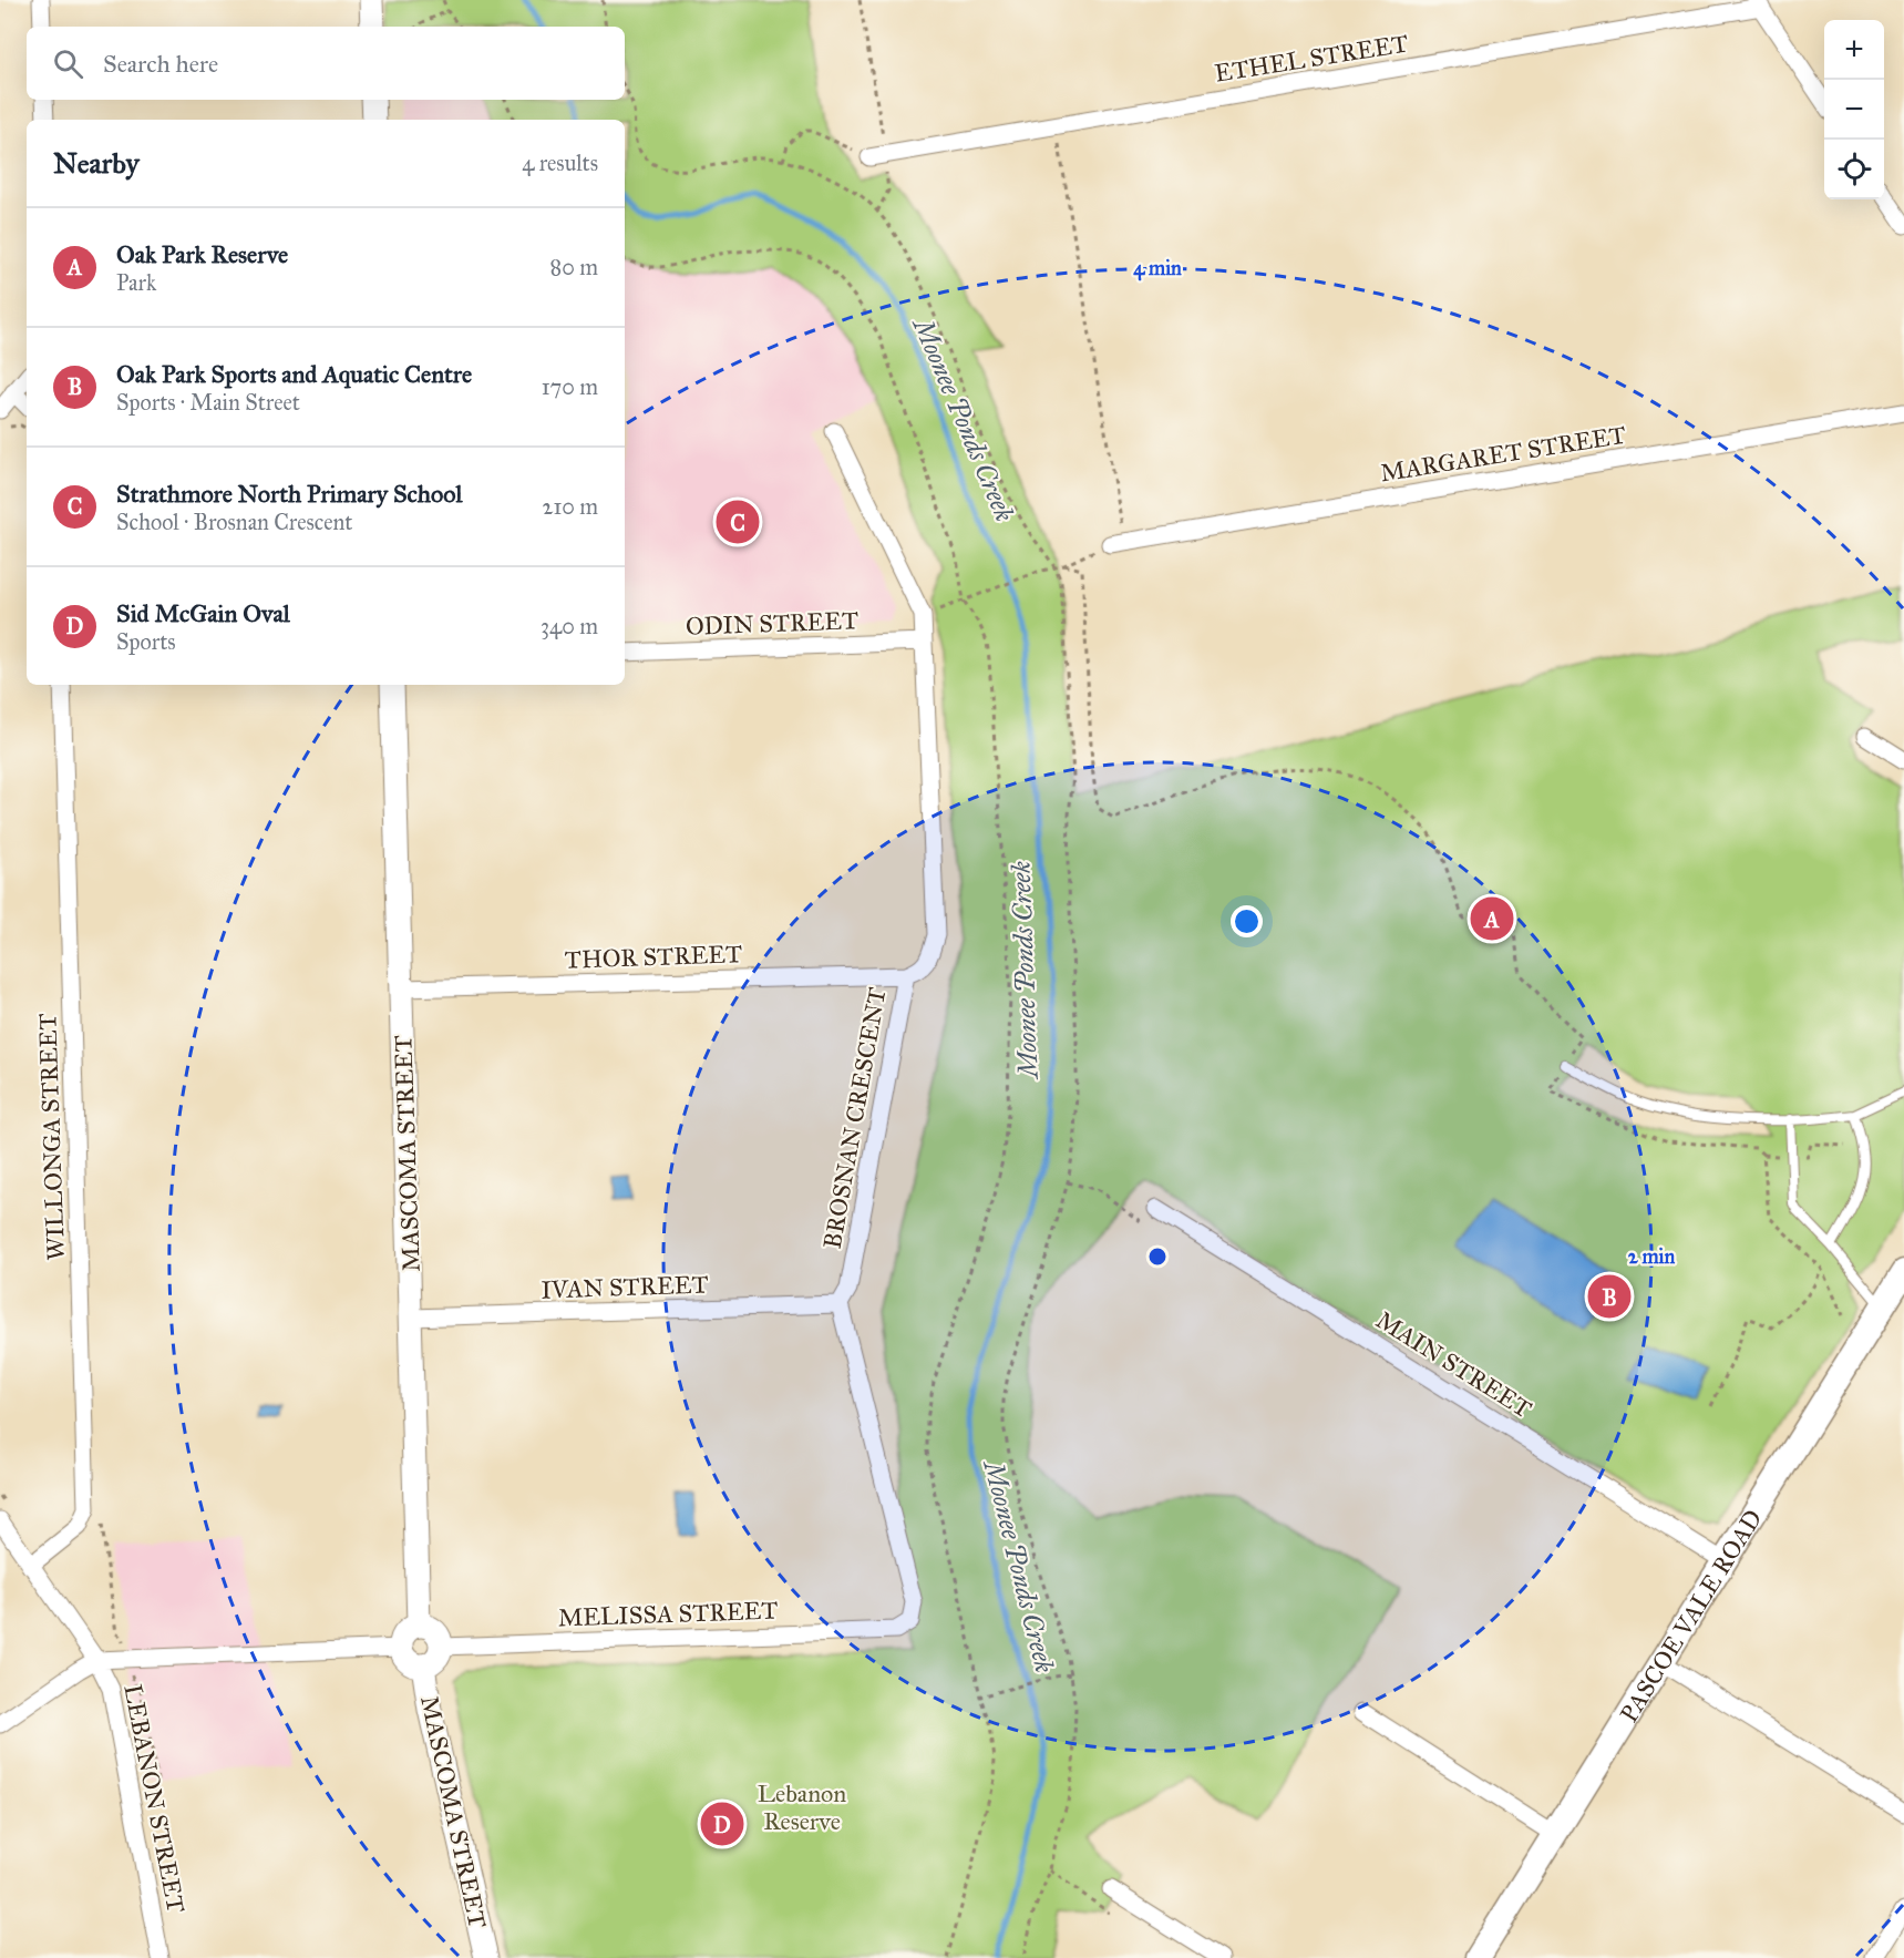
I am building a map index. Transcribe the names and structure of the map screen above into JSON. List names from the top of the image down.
{
  "streets": {
    "main road": ["MASCOMA STREET", "PASCOE VALE ROAD"],
    "street": [
      "ETHEL STREET",
      "MARGARET STREET",
      "ODIN STREET",
      "THOR STREET",
      "BROSNAN CRESCENT",
      "WILLONGA STREET",
      "IVAN STREET",
      "MAIN STREET",
      "MELISSA STREET",
      "LEBANON STREET"
    ]
  },
  "crossings": [
    ["ODIN STREET", "BROSNAN CRESCENT"],
    ["THOR STREET", "BROSNAN CRESCENT"],
    ["THOR STREET", "MASCOMA STREET"],
    ["BROSNAN CRESCENT", "IVAN STREET"],
    ["BROSNAN CRESCENT", "MELISSA STREET"],
    ["WILLONGA STREET", "LEBANON STREET"],
    ["MASCOMA STREET", "IVAN STREET"],
    ["MASCOMA STREET", "MELISSA STREET"],
    ["IVAN STREET", "MELISSA STREET"],
    ["MAIN STREET", "PASCOE VALE ROAD"]
  ],
  "water": ["Moonee Ponds Creek"],
  "parks": ["Lebanon Reserve"],
  "page": {
    "map_buttons": ["+", "−"],
    "search": "Search here",
    "heading": ["Nearby", "4 results"],
    "list": [
      {
        "mark": "A",
        "name": "Oak Park Reserve",
        "note": "Park",
        "value": "80 m"
      },
      {
        "mark": "B",
        "name": "Oak Park Sports and Aquatic Centre",
        "note": "Sports · Main Street",
        "value": "170 m"
      },
      {
        "mark": "C",
        "name": "Strathmore North Primary School",
        "note": "School · Brosnan Crescent",
        "value": "210 m"
      },
      {
        "mark": "D",
        "name": "Sid McGain Oval",
        "note": "Sports",
        "value": "340 m"
      }
    ],
    "pins": [
      "C",
      "A",
      "B",
      "D"
    ]
  },
  "rings": ["4 min", "2 min"]
}
